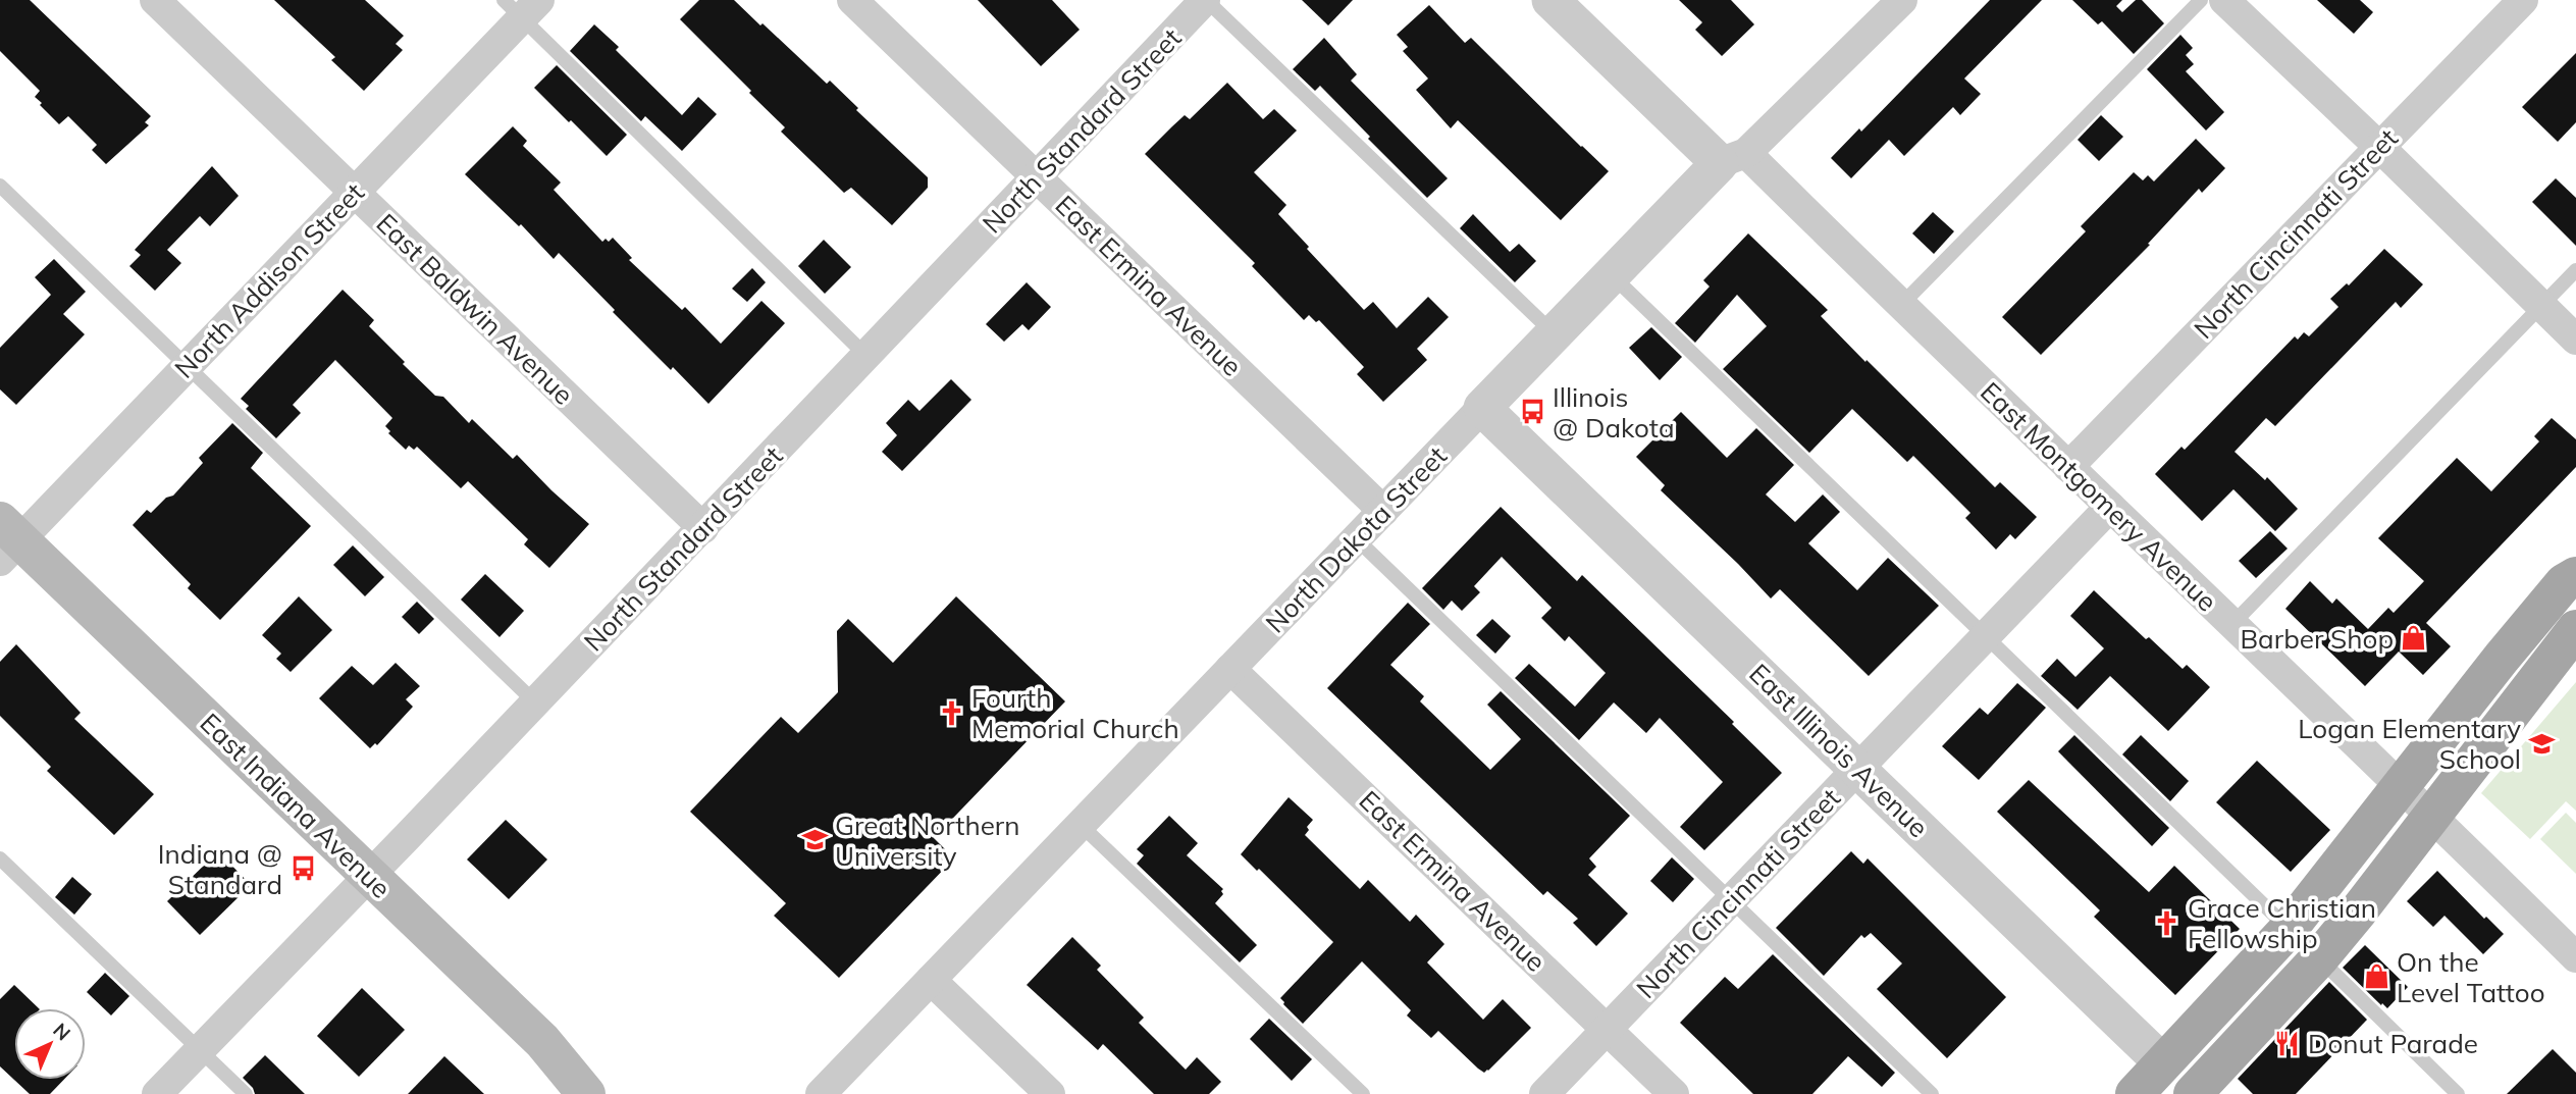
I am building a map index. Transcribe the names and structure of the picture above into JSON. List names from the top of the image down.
{
  "streets": {
    "main road": ["East Illinois Avenue", "East Indiana Avenue"],
    "street": [
      "North Standard Street",
      "North Cincinnati Street",
      "North Addison Street",
      "East Ermina Avenue",
      "East Baldwin Avenue",
      "East Montgomery Avenue",
      "North Dakota Street"
    ]
  },
  "crossings": [
    ["North Standard Street", "East Ermina Avenue"],
    ["North Standard Street", "East Baldwin Avenue"],
    ["North Standard Street", "East Indiana Avenue"],
    ["North Cincinnati Street", "East Ermina Avenue"],
    ["North Cincinnati Street", "East Montgomery Avenue"],
    ["North Cincinnati Street", "East Illinois Avenue"],
    ["North Addison Street", "East Baldwin Avenue"],
    ["North Addison Street", "East Indiana Avenue"],
    ["East Ermina Avenue", "North Dakota Street"],
    ["East Montgomery Avenue", "North Dakota Street"],
    ["North Dakota Street", "East Illinois Avenue"]
  ],
  "places": {
    "bus stop": ["Illinois @ Dakota", "Indiana @ Standard"],
    "shop": ["Barber Shop", "On the Level Tattoo"],
    "church": ["Fourth Memorial Church", "Grace Christian Fellowship"],
    "school or university": ["Logan Elementary School", "Great Northern University"],
    "restaurant": ["Donut Parade"]
  },
  "north": "top right"
}
